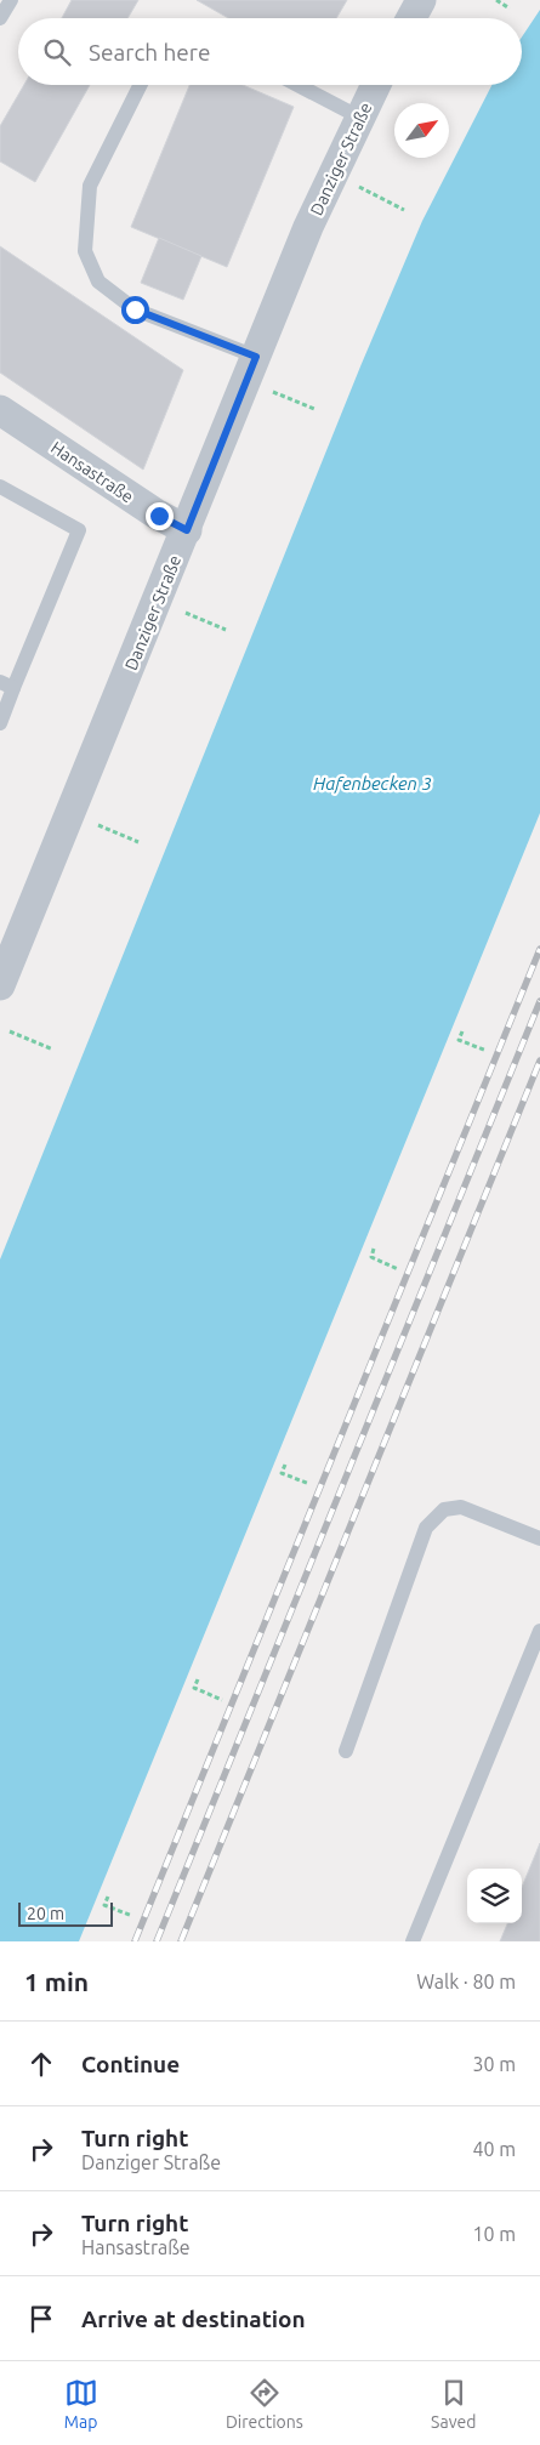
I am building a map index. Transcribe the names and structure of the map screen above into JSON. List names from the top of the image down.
{
  "streets": {
    "street": ["Danziger Straße", "Hansastraße"]
  },
  "crossings": [
    ["Danziger Straße", "Hansastraße"]
  ],
  "water": ["Hafenbecken 3"],
  "scale_bar": "20 m",
  "north": "top right",
  "page": {
    "search": "Search here",
    "scale": "20 m",
    "heading": ["1 min", "Walk · 80 m"],
    "list": [
      ["Continue", "30 m"],
      ["Turn right", "Danziger Straße", "40 m"],
      ["Turn right", "Hansastraße", "10 m"],
      "Arrive at destination"
    ],
    "nav": ["Map", "Directions", "Saved"]
  }
}
